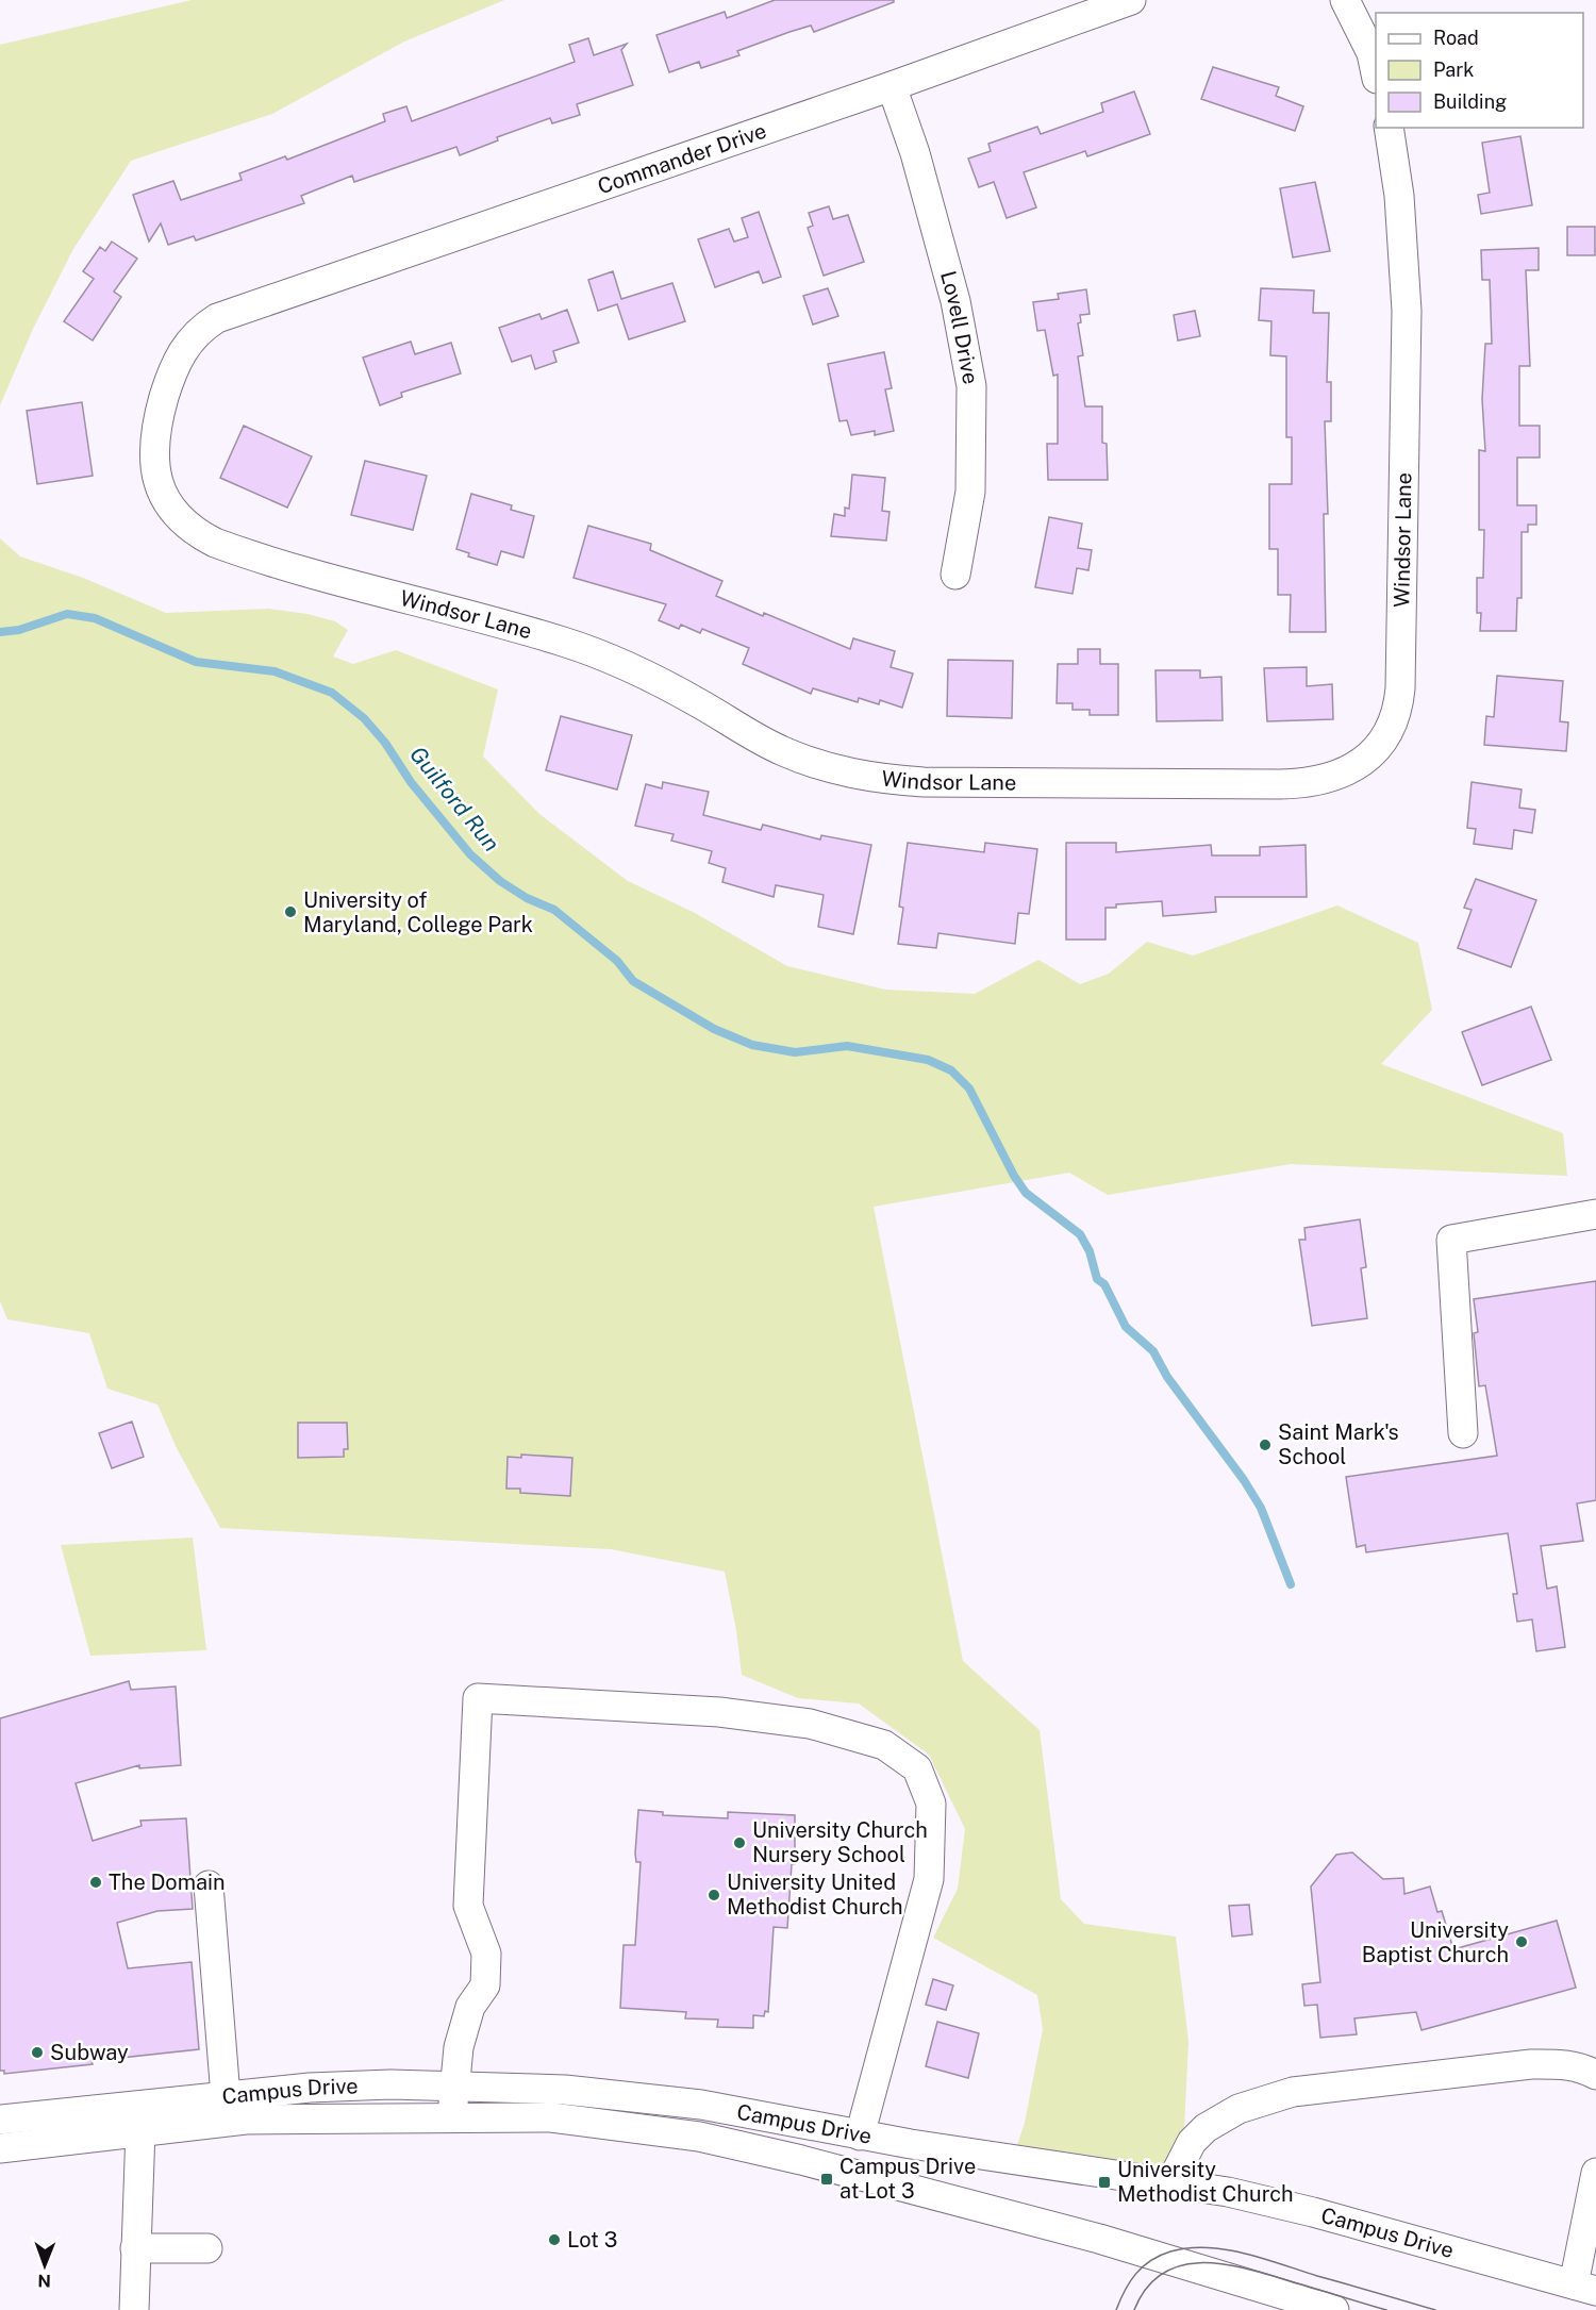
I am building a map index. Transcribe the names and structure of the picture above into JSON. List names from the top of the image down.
{
  "streets": {
    "street": [
      "Commander Drive",
      "Lovell Drive",
      "Windsor Lane",
      "Campus Drive"
    ]
  },
  "crossings": [
    ["Commander Drive", "Lovell Drive"],
    ["Commander Drive", "Windsor Lane"]
  ],
  "water": ["Guilford Run"],
  "places": {
    "other": [
      "University of Maryland, College Park",
      "Saint Mark's School",
      "University Church Nursery School",
      "The Domain",
      "University United Methodist Church",
      "University Baptist Church",
      "Subway",
      "Lot 3"
    ],
    "transit": ["Campus Drive at Lot 3", "University Methodist Church"]
  },
  "legend": ["Road", "Park", "Building"],
  "north": "bottom"
}
